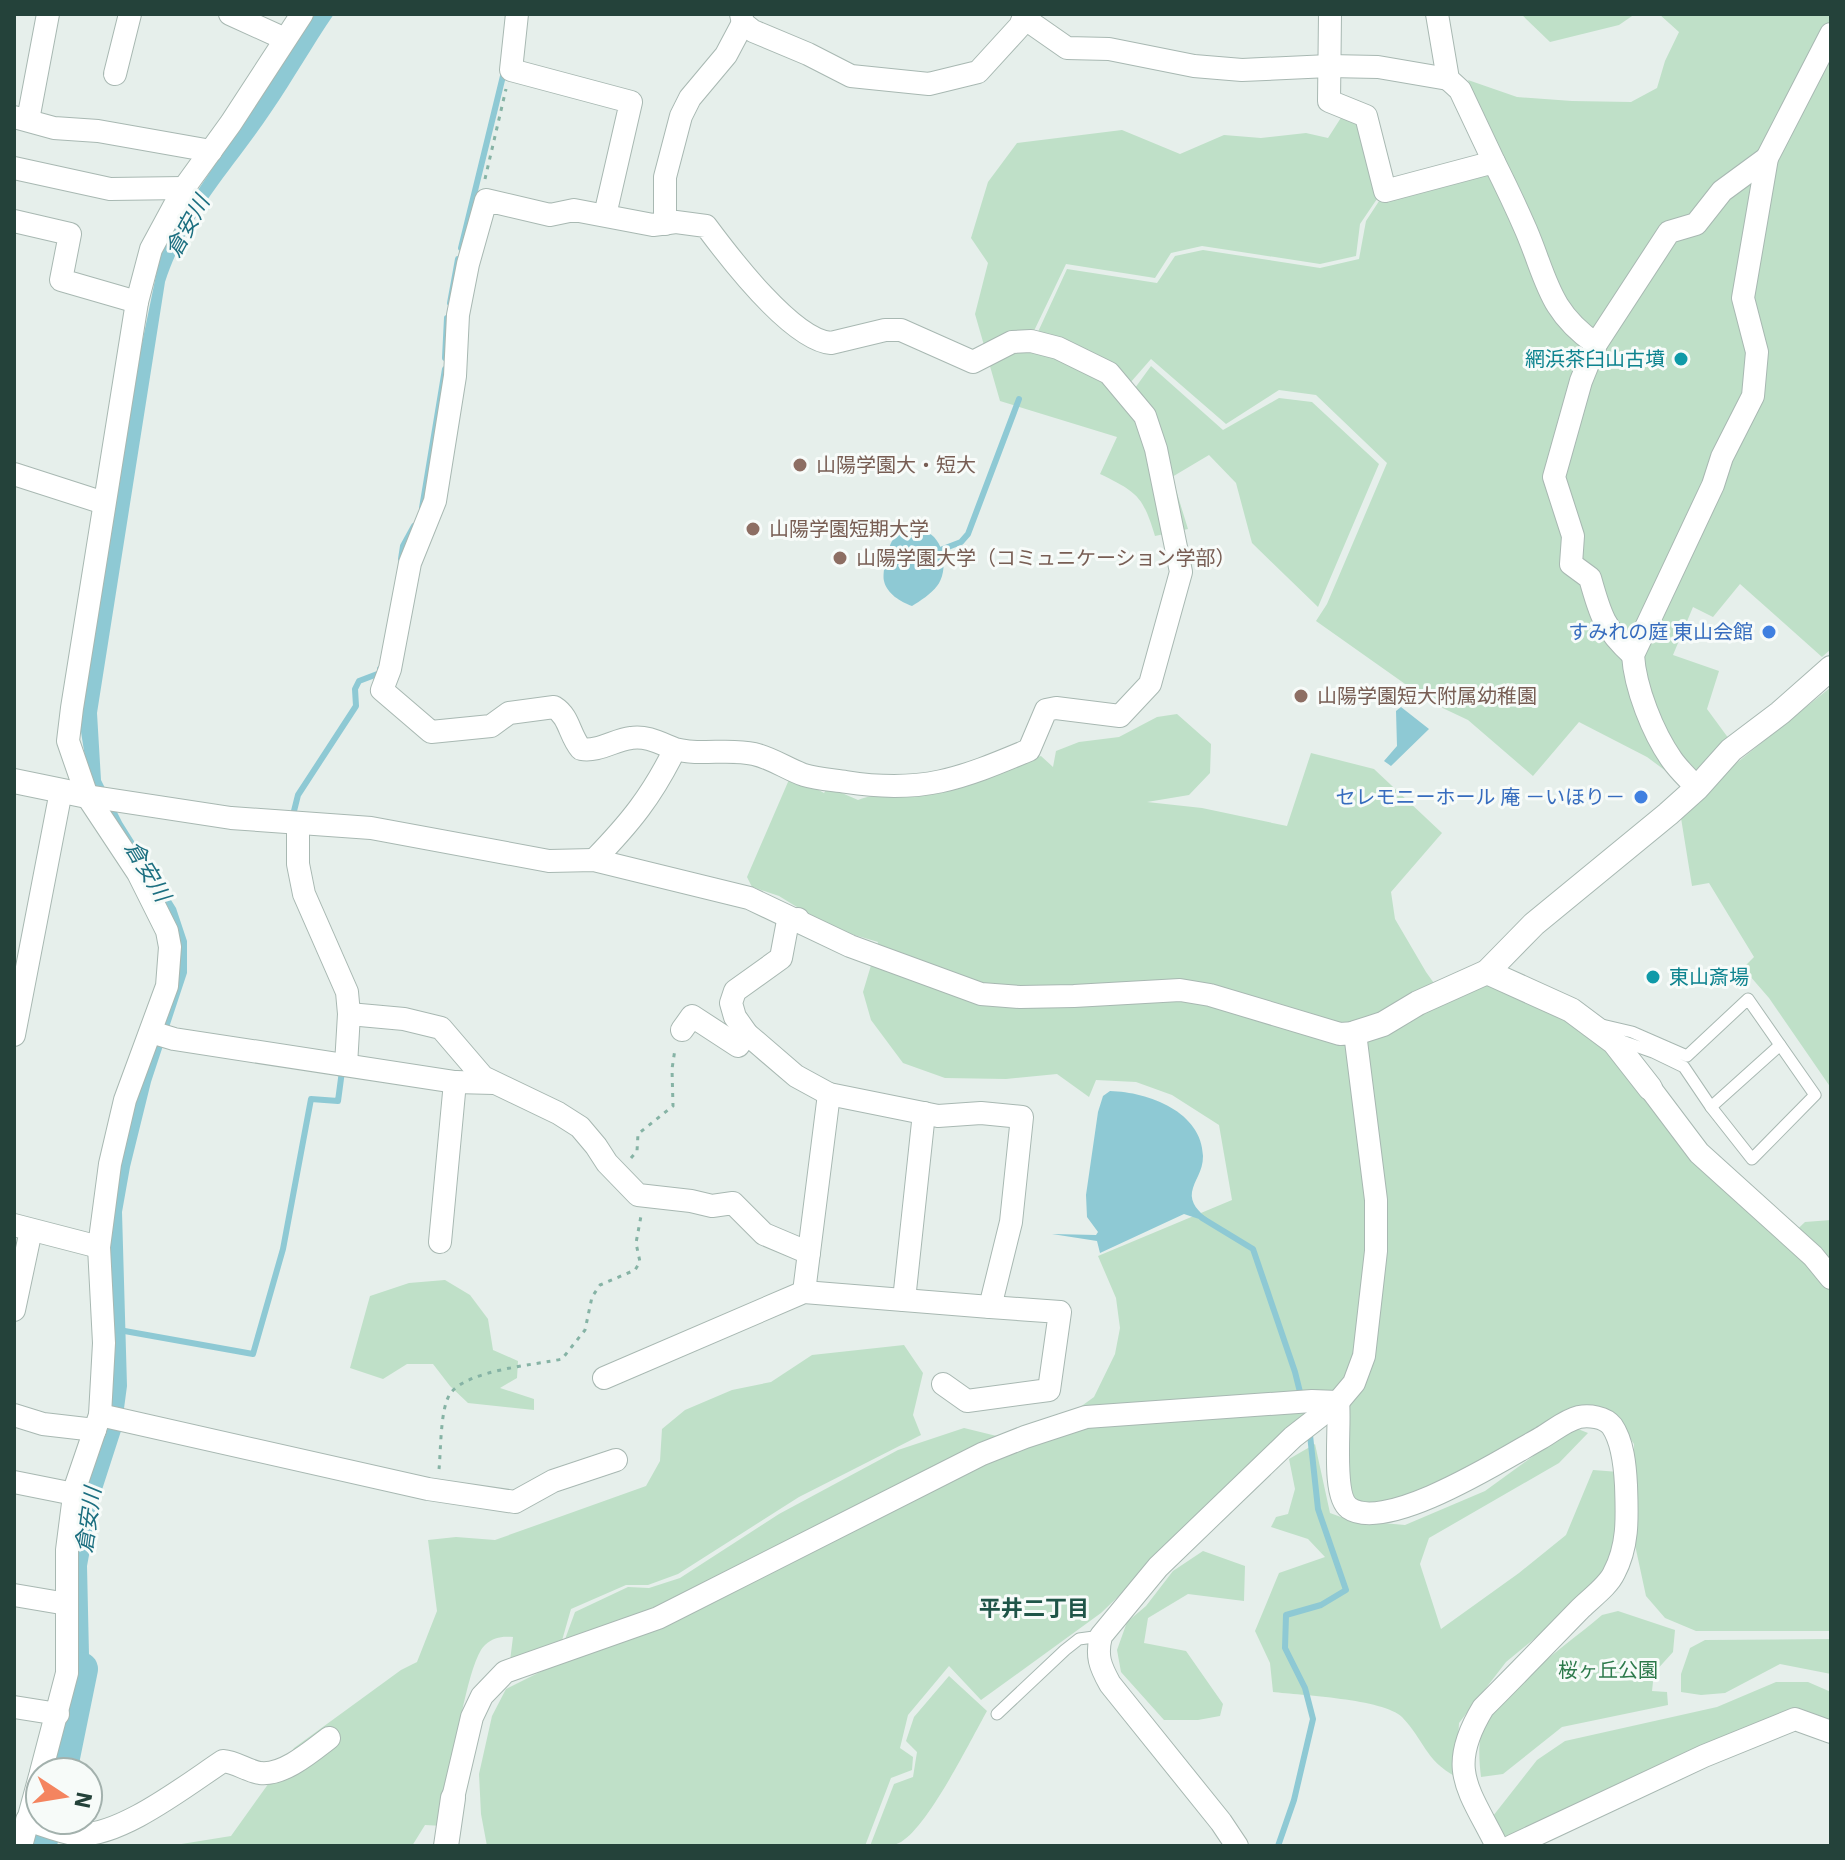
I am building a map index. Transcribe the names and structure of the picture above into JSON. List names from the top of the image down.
{
  "districts": ["平井二丁目"],
  "water": ["倉安川"],
  "parks": ["桜ヶ丘公園"],
  "places": [
    "網浜茶臼山古墳",
    "山陽学園大・短大",
    "山陽学園短期大学",
    "山陽学園大学（コミュニケーション学部）",
    "すみれの庭 東山会館",
    "山陽学園短大附属幼稚園",
    "セレモニーホール 庵 －いほり－",
    "東山斎場"
  ],
  "north": "right"
}
